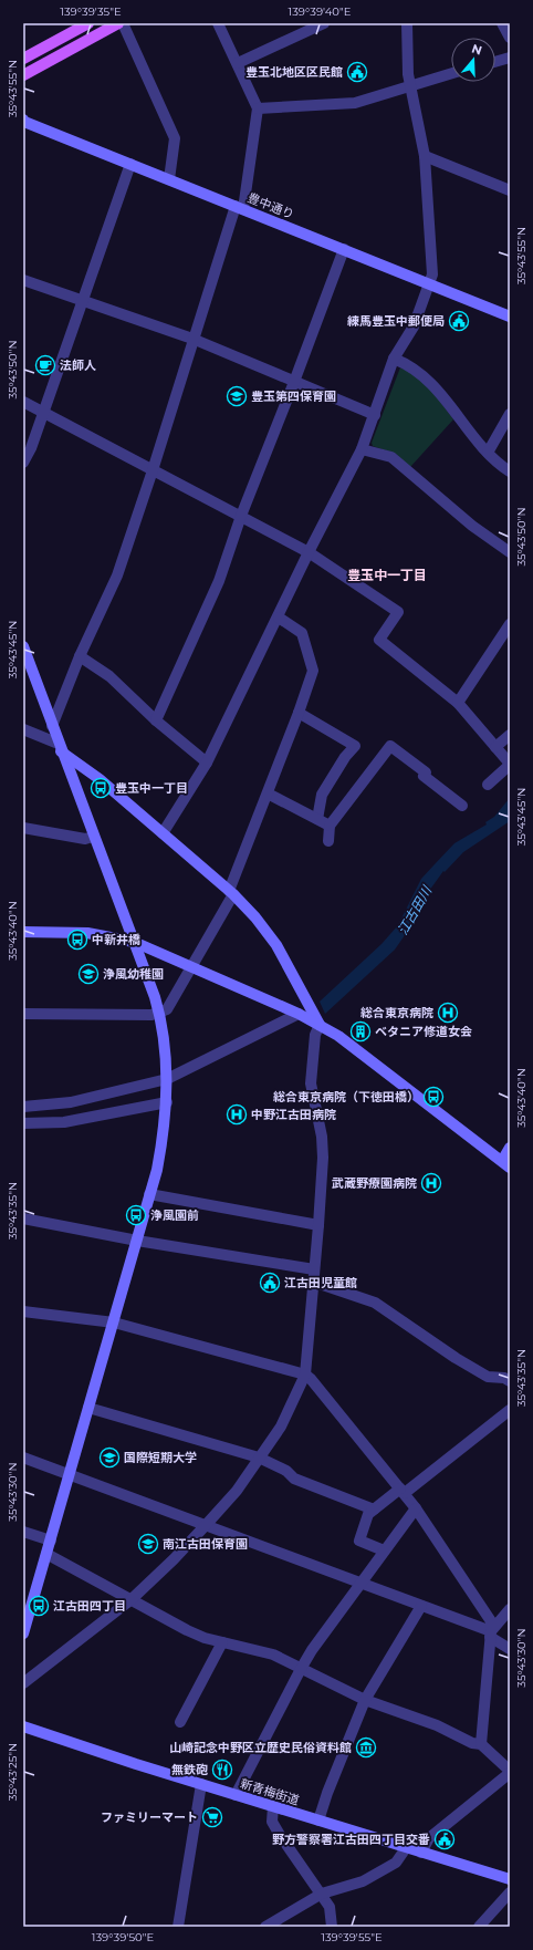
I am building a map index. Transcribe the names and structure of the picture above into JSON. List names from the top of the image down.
{
  "streets": {
    "street": ["豊中通り", "新青梅街道"]
  },
  "districts": ["豊玉中一丁目"],
  "water": ["江古田川"],
  "places": {
    "public building": [
      "豊玉北地区区民館",
      "練馬豊玉中郵便局",
      "江古田児童館",
      "野方警察署江古田四丁目交番"
    ],
    "cafe": ["法師人"],
    "school or university": [
      "豊玉第四保育園",
      "浄風幼稚園",
      "国際短期大学",
      "南江古田保育園"
    ],
    "bus stop": [
      "豊玉中一丁目",
      "中新井橋",
      "総合東京病院（下徳田橋）",
      "浄風園前",
      "江古田四丁目"
    ],
    "hospital": ["総合東京病院", "中野江古田病院", "武蔵野療園病院"],
    "building": ["ベタニア修道女会"],
    "museum": ["山崎記念中野区立歴史民俗資料館"],
    "restaurant": ["無鉄砲"],
    "supermarket": ["ファミリーマート"]
  },
  "north": "top",
  "coordinates": [
    "139°39'35\"E",
    "139°39'40\"E",
    "35°43'55\"N",
    "35°43'50\"N",
    "35°43'45\"N",
    "35°43'40\"N",
    "35°43'35\"N",
    "35°43'30\"N",
    "35°43'25\"N",
    "139°39'50\"E",
    "139°39'55\"E"
  ]
}
